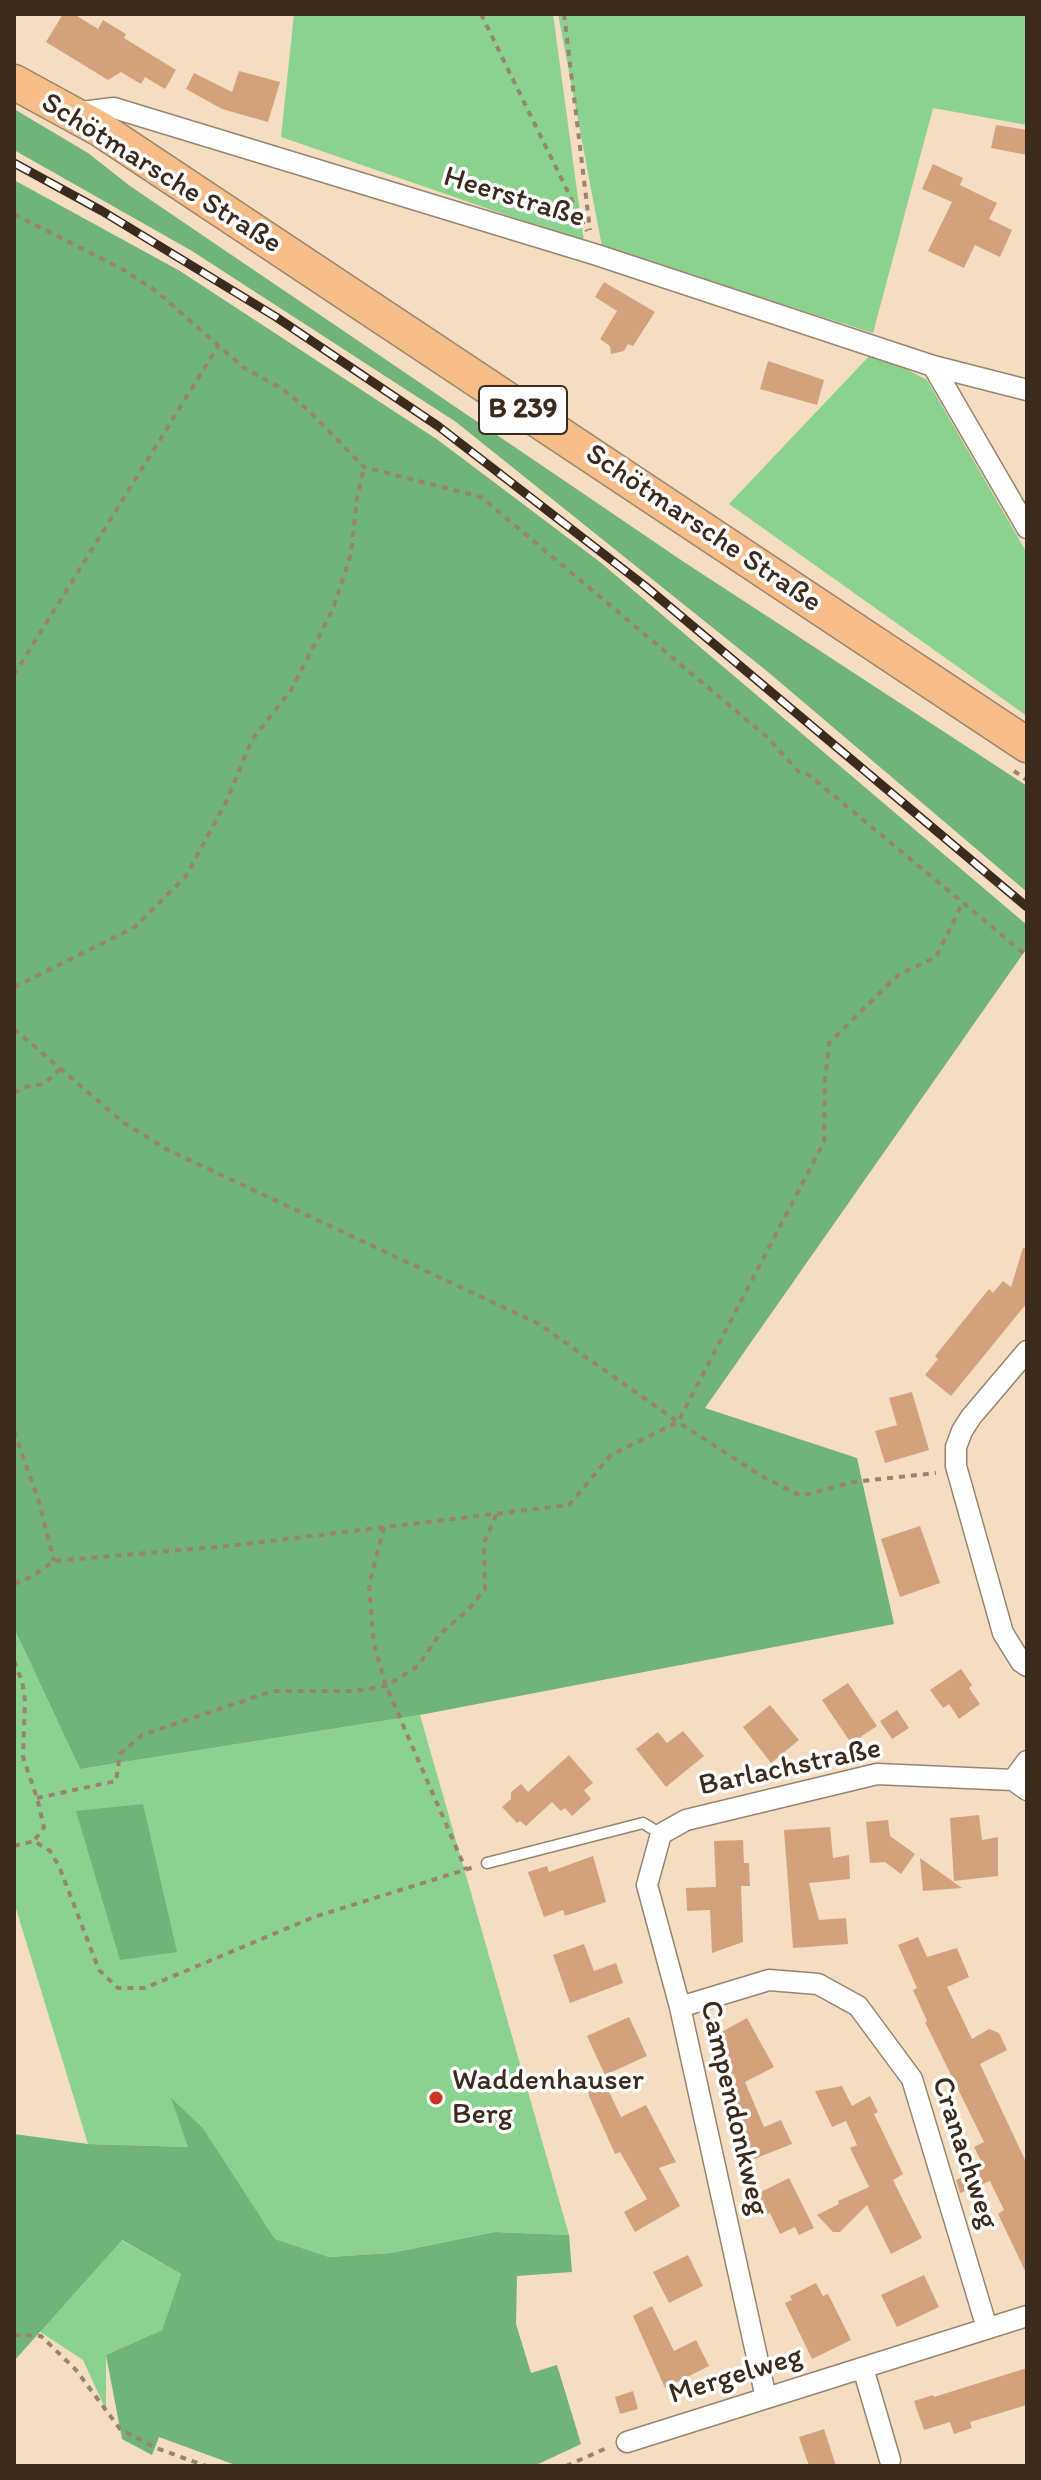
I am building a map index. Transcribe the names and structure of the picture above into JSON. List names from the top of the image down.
{
  "streets": {
    "main road": ["Schötmarsche Straße", "B 239"],
    "street": [
      "Heerstraße",
      "Barlachstraße",
      "Campendonkweg",
      "Cranachweg",
      "Mergelweg"
    ]
  },
  "crossings": [
    ["Schötmarsche Straße", "Heerstraße"],
    ["Barlachstraße", "Campendonkweg"],
    ["Campendonkweg", "Cranachweg"],
    ["Campendonkweg", "Mergelweg"],
    ["Cranachweg", "Mergelweg"]
  ],
  "places": ["Waddenhauser Berg"]
}
